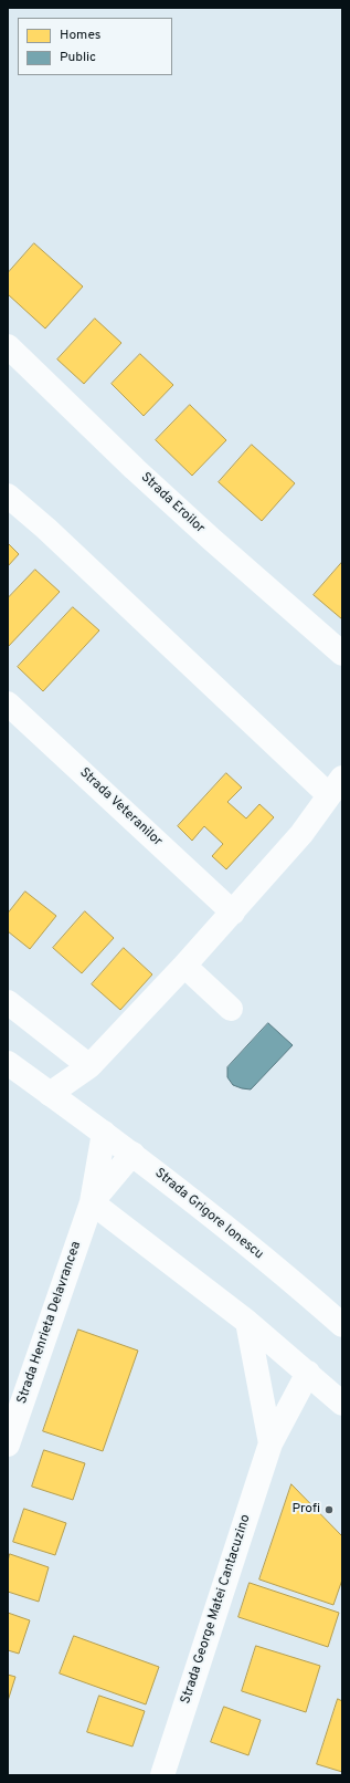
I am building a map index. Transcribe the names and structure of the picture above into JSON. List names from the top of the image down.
{
  "streets": {
    "street": [
      "Strada Eroilor",
      "Strada Veteranilor",
      "Strada Grigore Ionescu",
      "Strada Henrieta Delavrancea",
      "Strada George Matei Cantacuzino"
    ]
  },
  "crossings": [
    ["Strada Grigore Ionescu", "Strada Henrieta Delavrancea"]
  ],
  "places": ["Profi"],
  "legend": ["Homes", "Public"]
}
